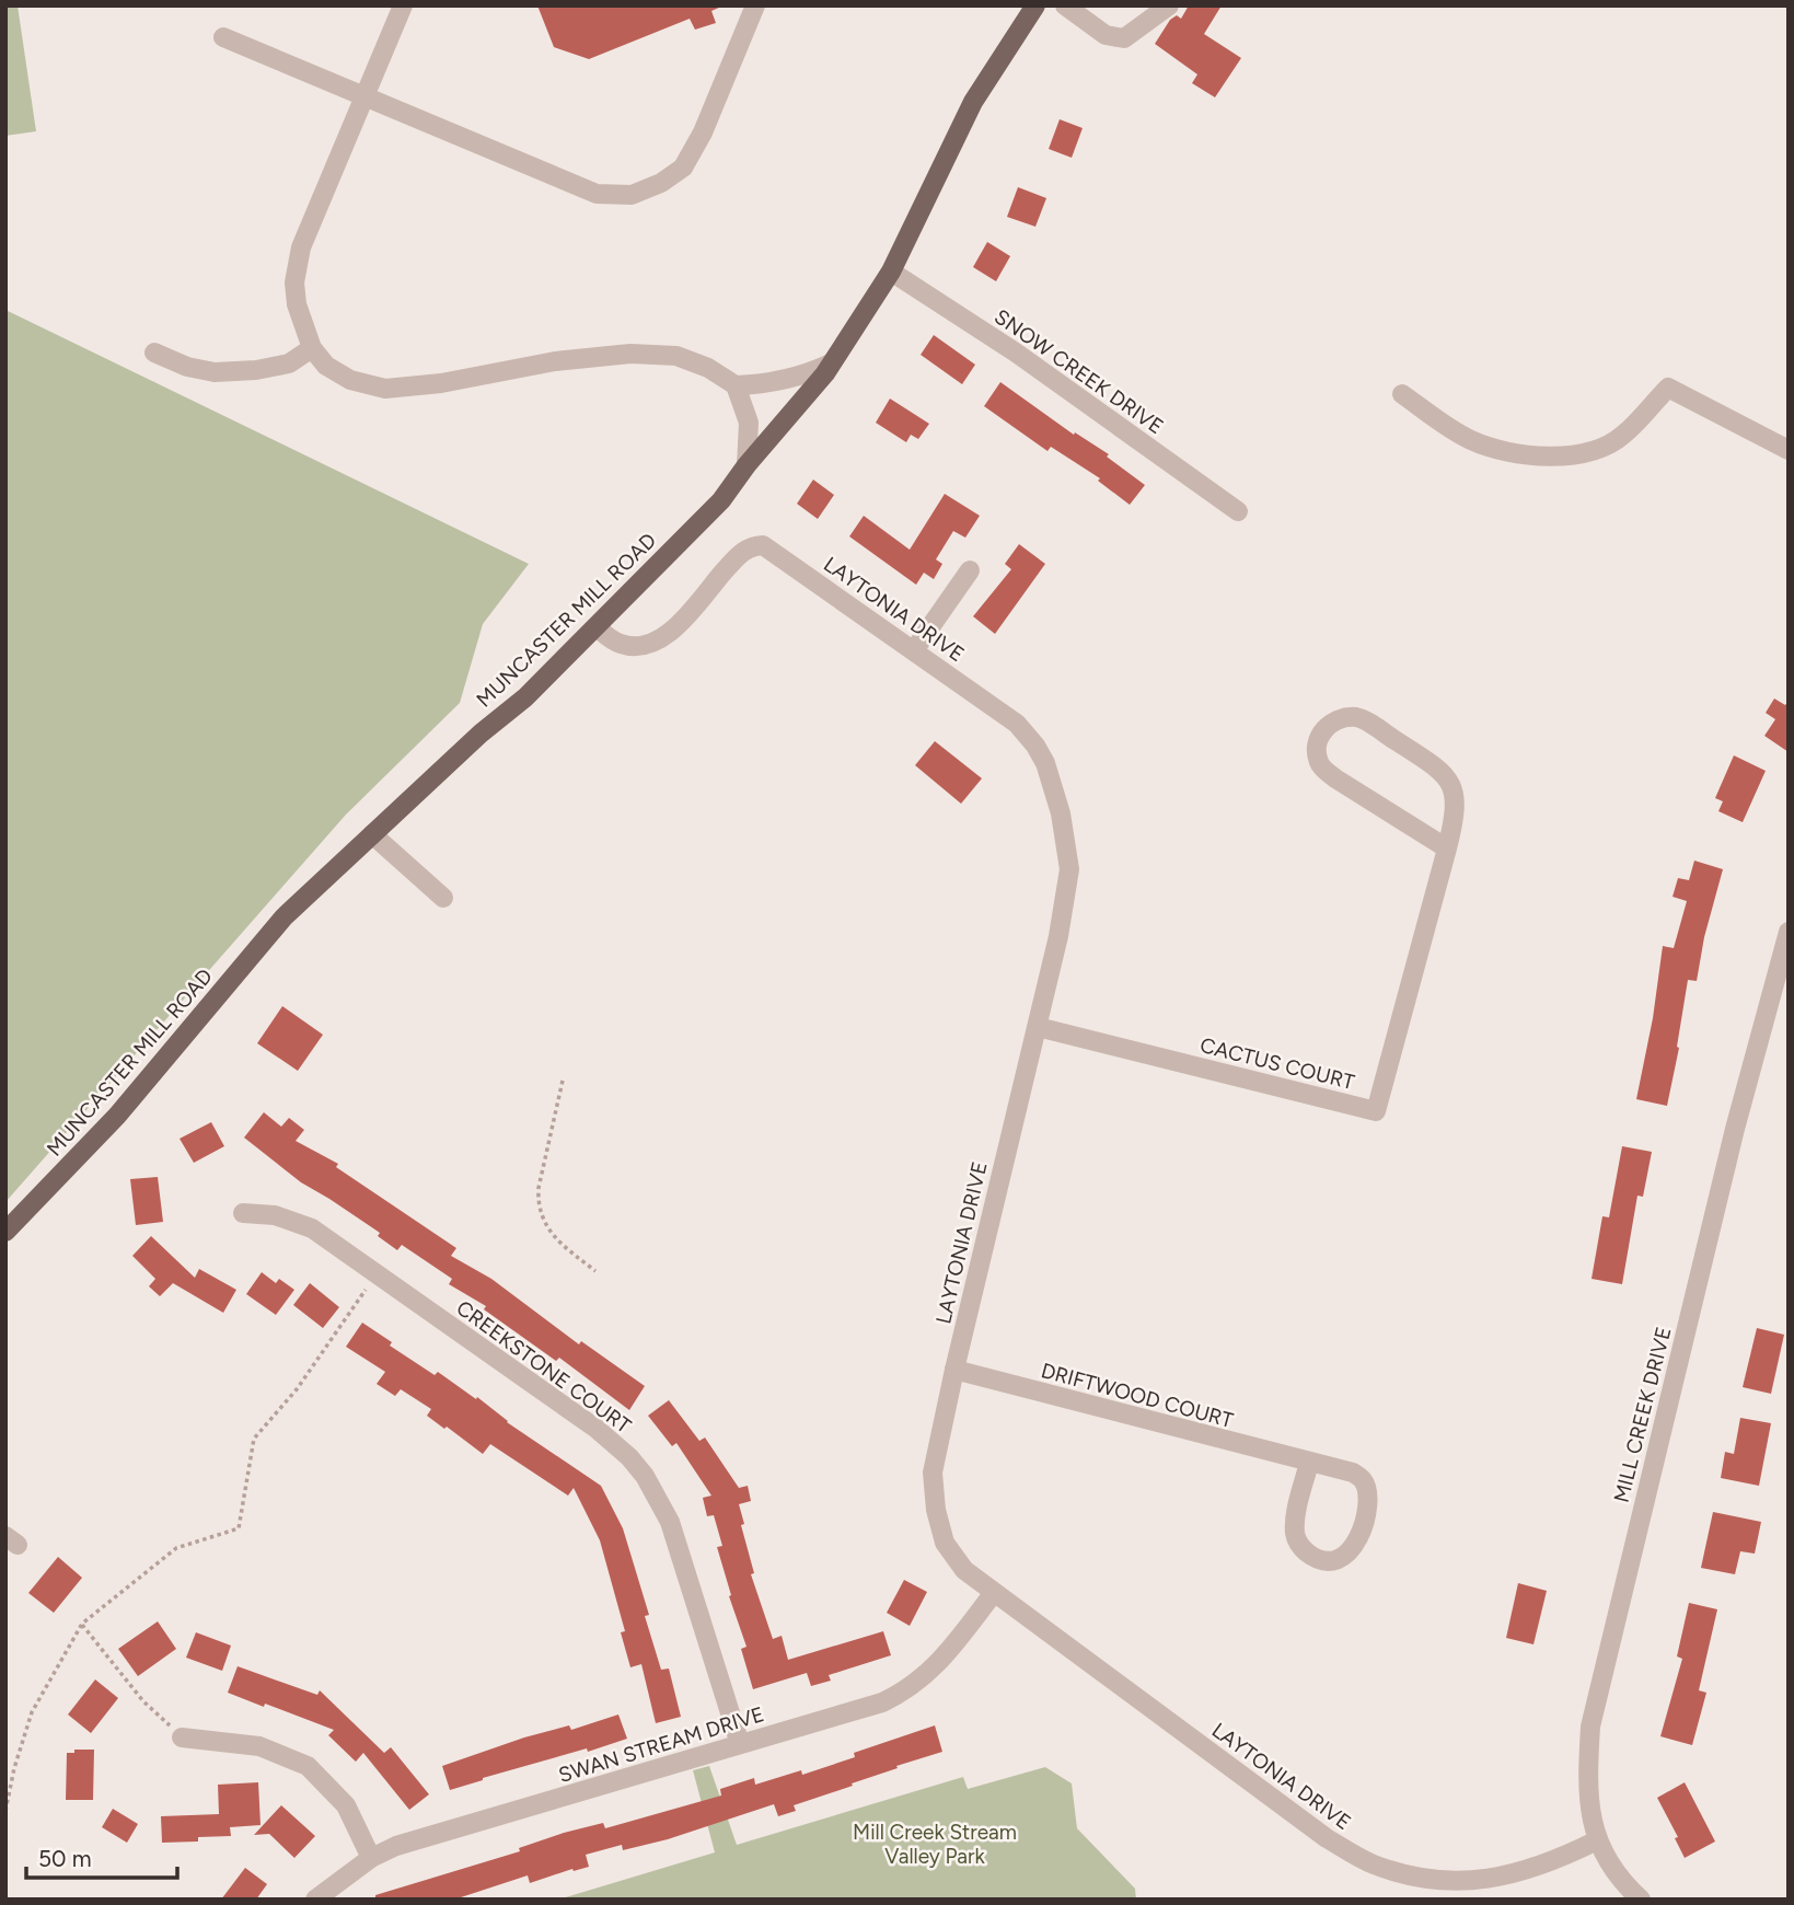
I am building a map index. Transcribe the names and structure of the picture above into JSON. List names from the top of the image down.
{
  "streets": {
    "main road": ["MUNCASTER MILL ROAD"],
    "street": [
      "SNOW CREEK DRIVE",
      "LAYTONIA DRIVE",
      "CACTUS COURT",
      "CREEKSTONE COURT",
      "DRIFTWOOD COURT",
      "MILL CREEK DRIVE",
      "SWAN STREAM DRIVE"
    ]
  },
  "crossings": [
    ["SNOW CREEK DRIVE", "MUNCASTER MILL ROAD"],
    ["LAYTONIA DRIVE", "MUNCASTER MILL ROAD"],
    ["LAYTONIA DRIVE", "CACTUS COURT"],
    ["LAYTONIA DRIVE", "DRIFTWOOD COURT"],
    ["LAYTONIA DRIVE", "MILL CREEK DRIVE"],
    ["LAYTONIA DRIVE", "SWAN STREAM DRIVE"],
    ["CREEKSTONE COURT", "SWAN STREAM DRIVE"]
  ],
  "parks": ["Mill Creek Stream Valley Park"],
  "scale_bar": "50 m"
}
